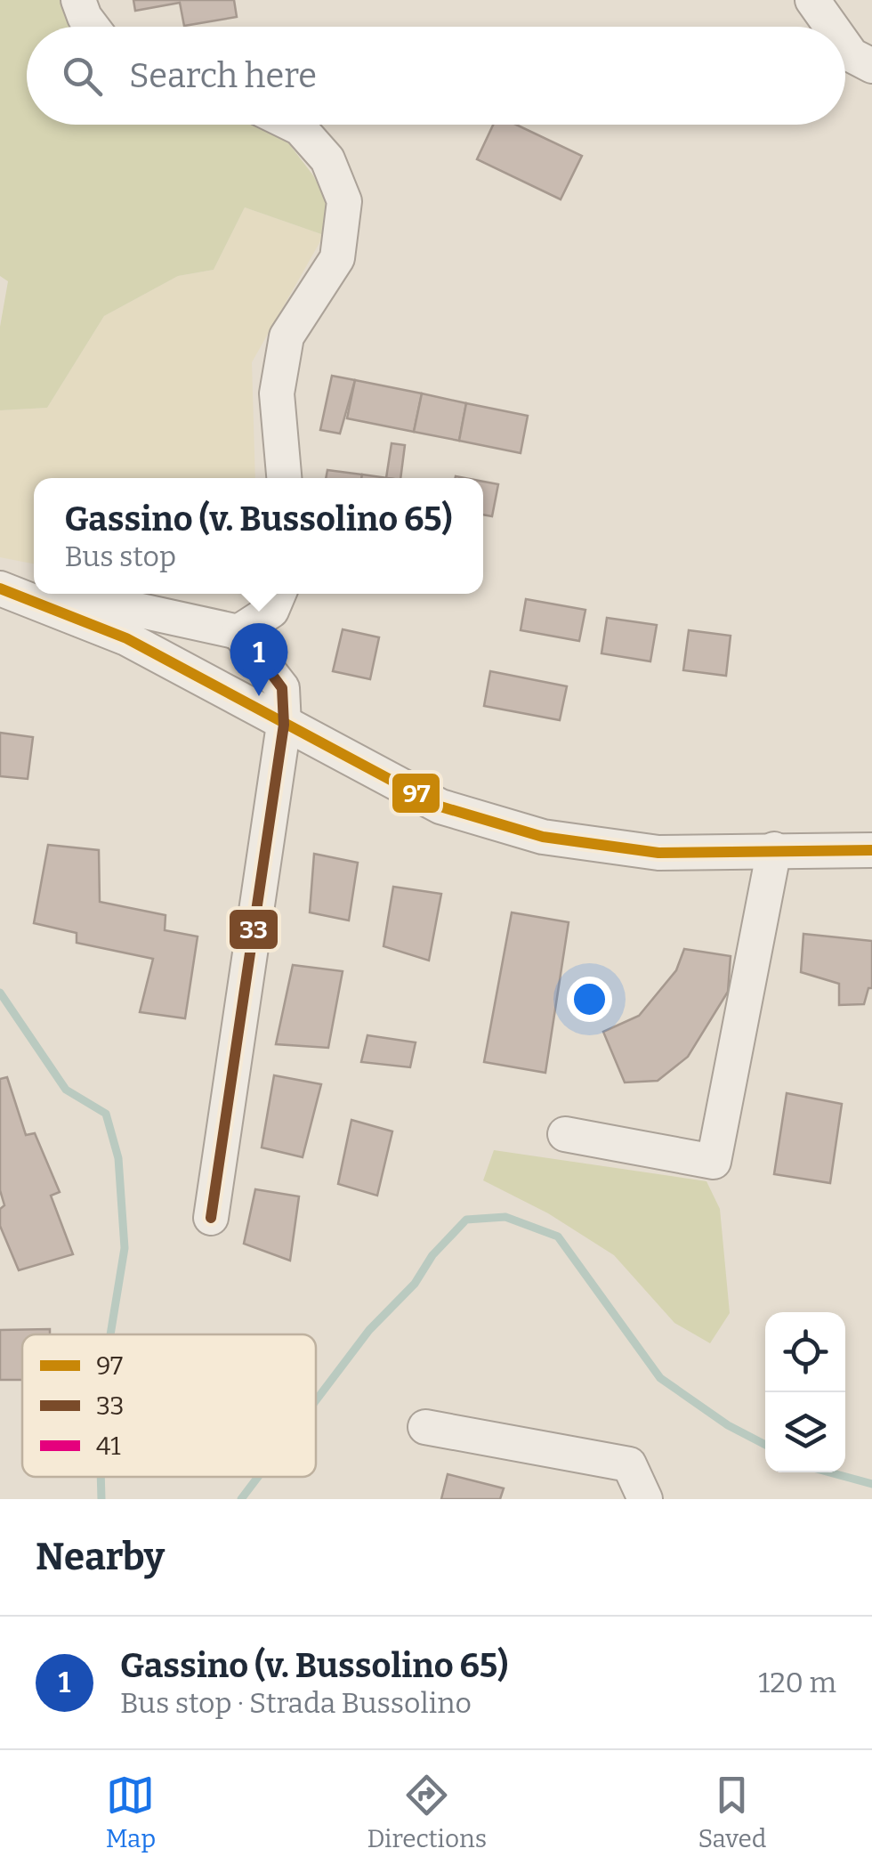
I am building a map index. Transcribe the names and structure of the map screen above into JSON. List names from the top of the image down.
{
  "lines": ["transit line 97", "transit line 33"],
  "legend": ["97", "33", "41"],
  "page": {
    "search": "Search here",
    "popup": ["Gassino (v. Bussolino 65)", "Bus stop"],
    "pins": "1",
    "heading": "Nearby",
    "list": [
      {
        "mark": "1",
        "name": "Gassino (v. Bussolino 65)",
        "note": "Bus stop · Strada Bussolino",
        "value": "120 m"
      }
    ],
    "nav": ["Map", "Directions", "Saved"]
  }
}
